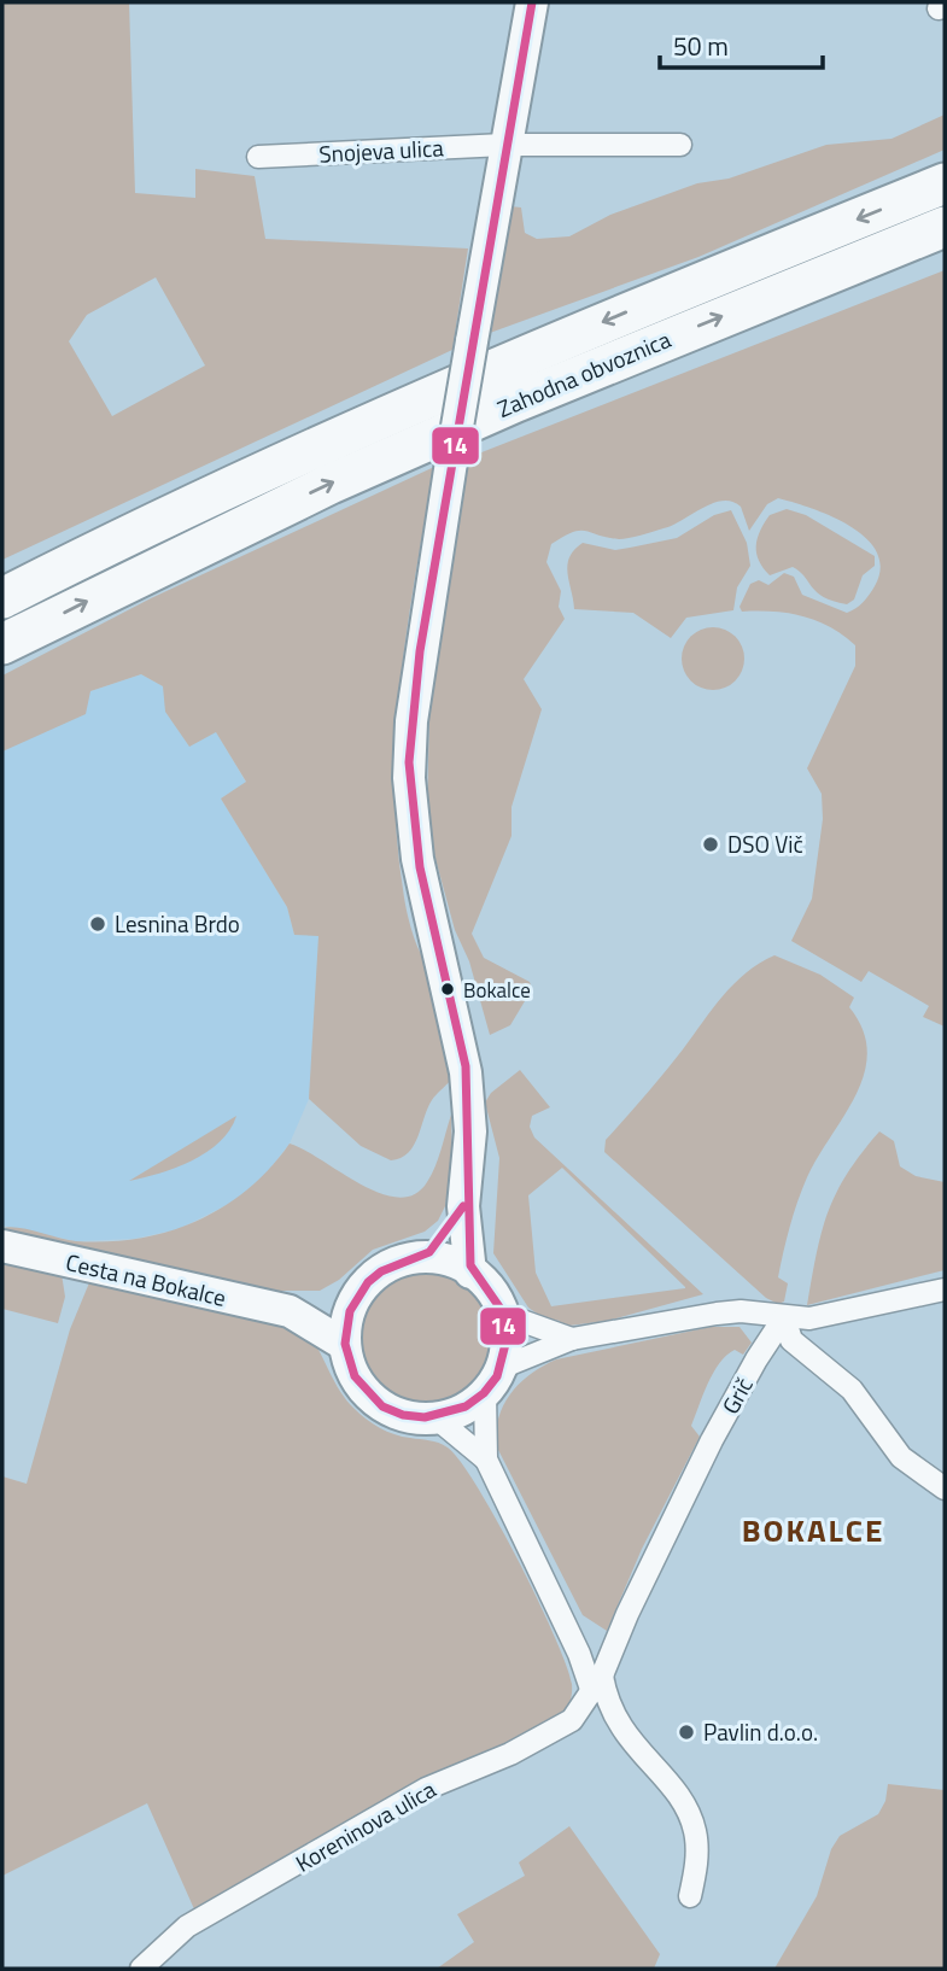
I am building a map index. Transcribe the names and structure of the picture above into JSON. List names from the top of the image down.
{
  "streets": {
    "highway": ["Zahodna obvoznica"],
    "street": [
      "Snojeva ulica",
      "Cesta na Bokalce",
      "Grič",
      "Koreninova ulica"
    ]
  },
  "crossings": [
    ["Grič", "Koreninova ulica"]
  ],
  "districts": ["BOKALCE"],
  "places": [
    "DSO Vič",
    "Lesnina Brdo",
    "Bokalce",
    "Pavlin d.o.o."
  ],
  "lines": ["transit line 14"],
  "scale_bar": "50 m"
}
